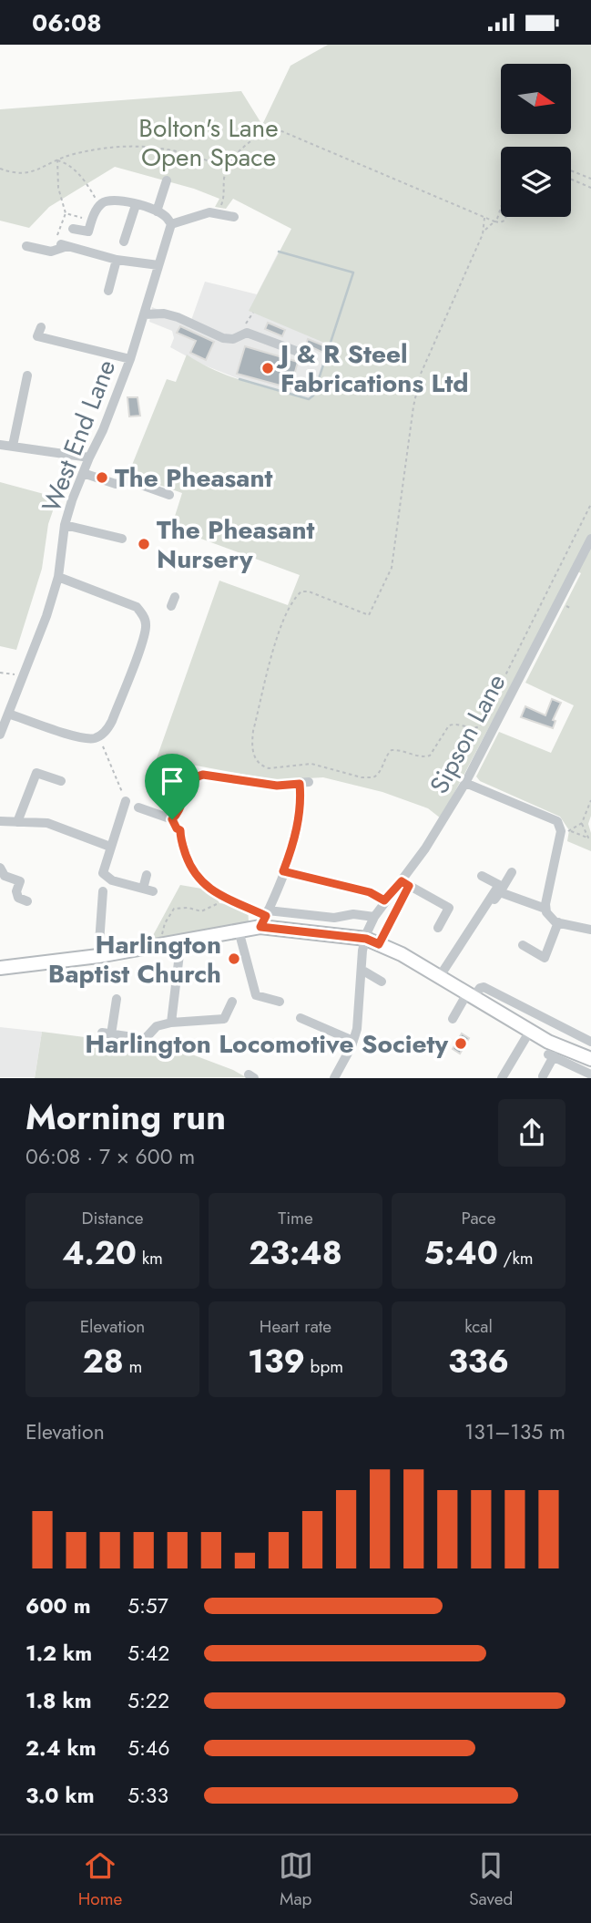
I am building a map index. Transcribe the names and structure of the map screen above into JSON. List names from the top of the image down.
{
  "streets": {
    "street": ["West End Lane", "Sipson Lane"]
  },
  "parks": ["Bolton's Lane Open Space"],
  "places": [
    "J & R Steel Fabrications Ltd",
    "The Pheasant",
    "The Pheasant Nursery",
    "Harlington Baptist Church",
    "Harlington Locomotive Society"
  ],
  "north": "right",
  "page": {
    "status": "06:08",
    "heading": ["Morning run", "06:08 · 7 × 600 m"],
    "stats": [
      ["Distance", "4.20 km"],
      ["Time", "23:48"],
      ["Pace", "5:40 /km"],
      ["Elevation", "28 m"],
      ["Heart rate", "139 bpm"],
      ["kcal", "336"]
    ],
    "chart": ["Elevation", "131–135 m"],
    "list": [
      {
        "name": "600 m",
        "note": "5:57"
      },
      {
        "name": "1.2 km",
        "note": "5:42"
      },
      {
        "name": "1.8 km",
        "note": "5:22"
      },
      {
        "name": "2.4 km",
        "note": "5:46"
      },
      {
        "name": "3.0 km",
        "note": "5:33"
      }
    ],
    "tabs": ["Home", "Map", "Saved"]
  }
}
